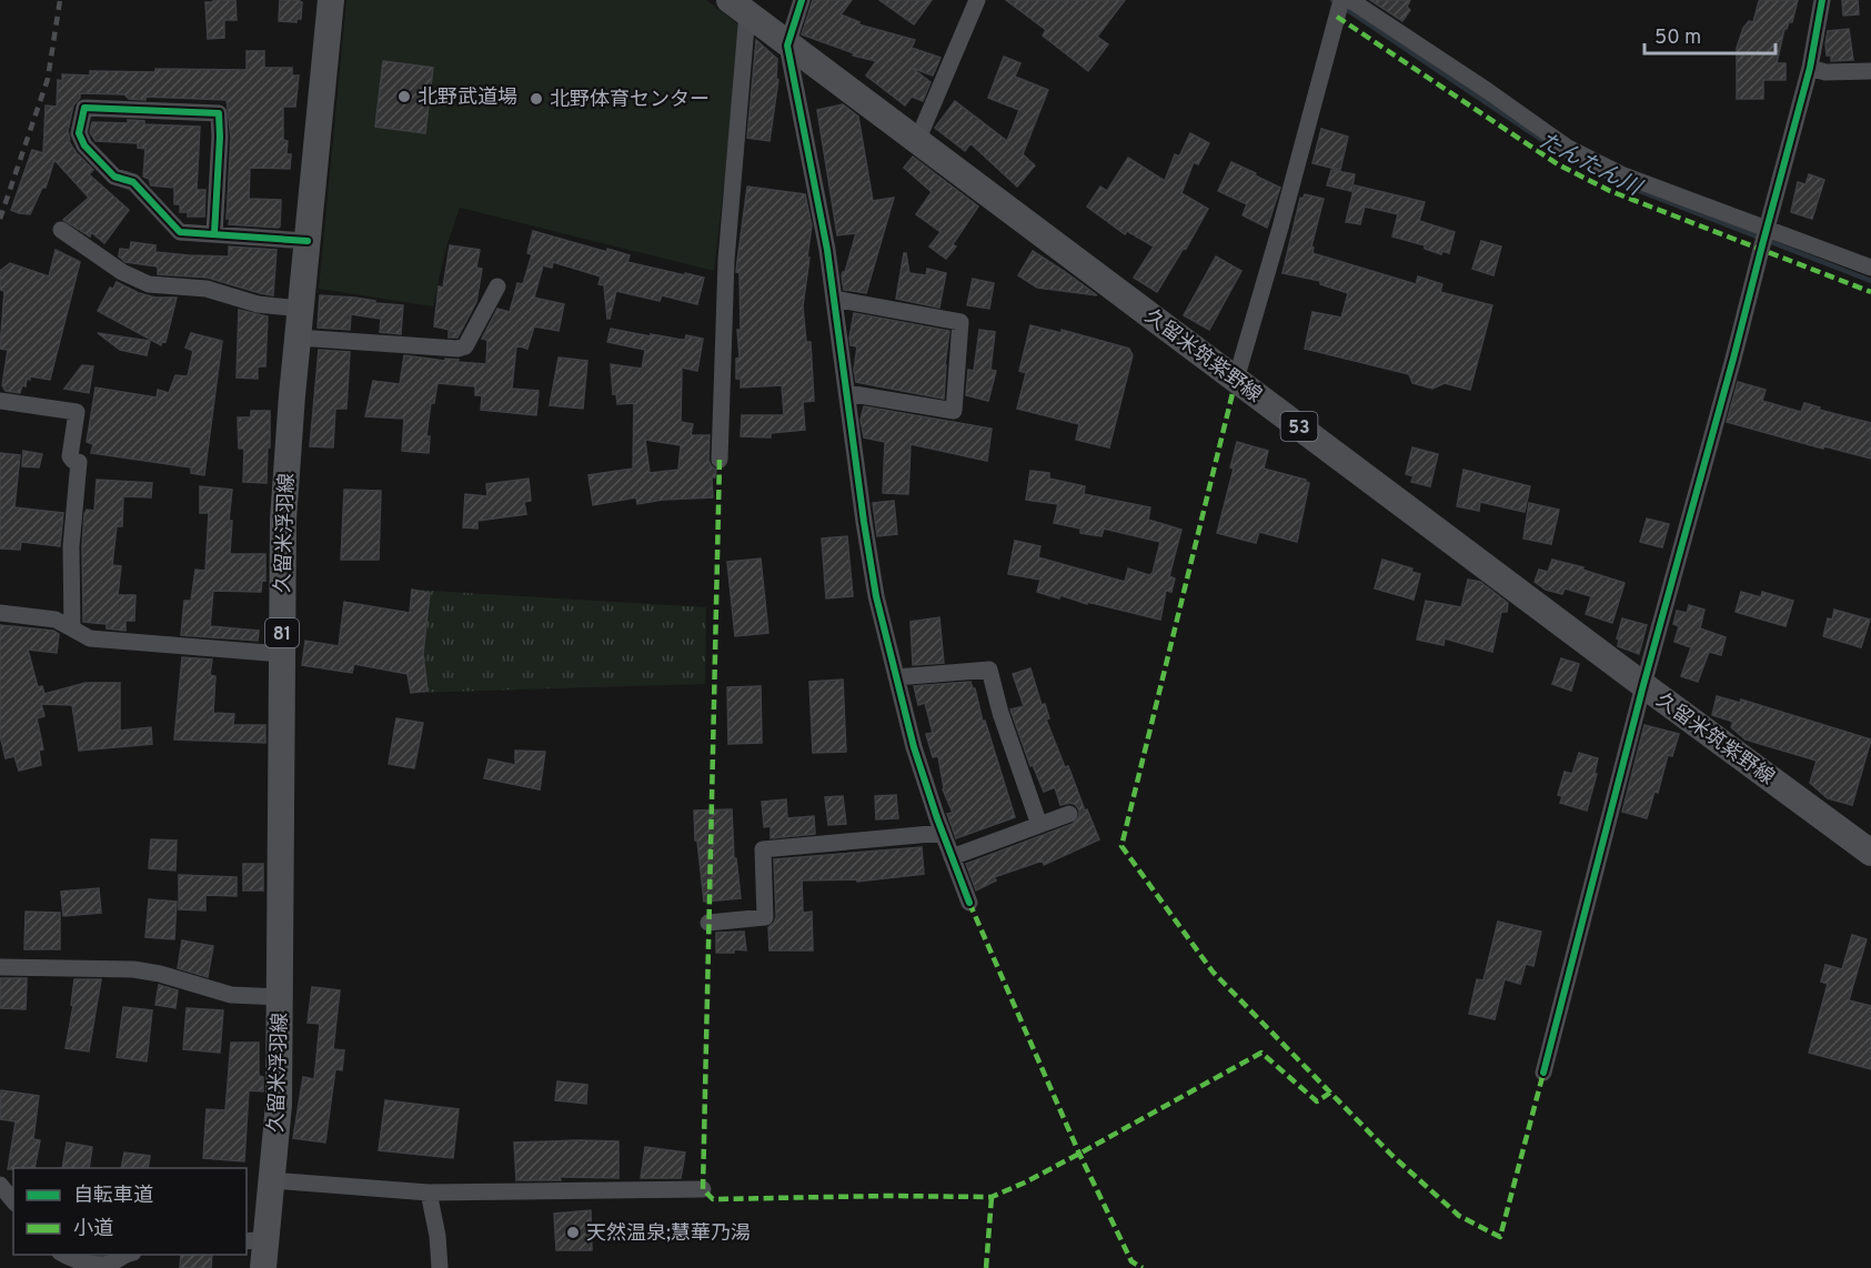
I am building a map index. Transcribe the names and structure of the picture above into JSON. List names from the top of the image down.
{
  "streets": {
    "main road": [
      "久留米筑紫野線",
      "53",
      "久留米浮羽線",
      "81"
    ]
  },
  "water": ["たんたん川"],
  "places": ["北野武道場", "北野体育センター", "天然温泉;慧華乃湯"],
  "legend": ["自転車道", "小道"],
  "scale_bar": "50 m"
}
